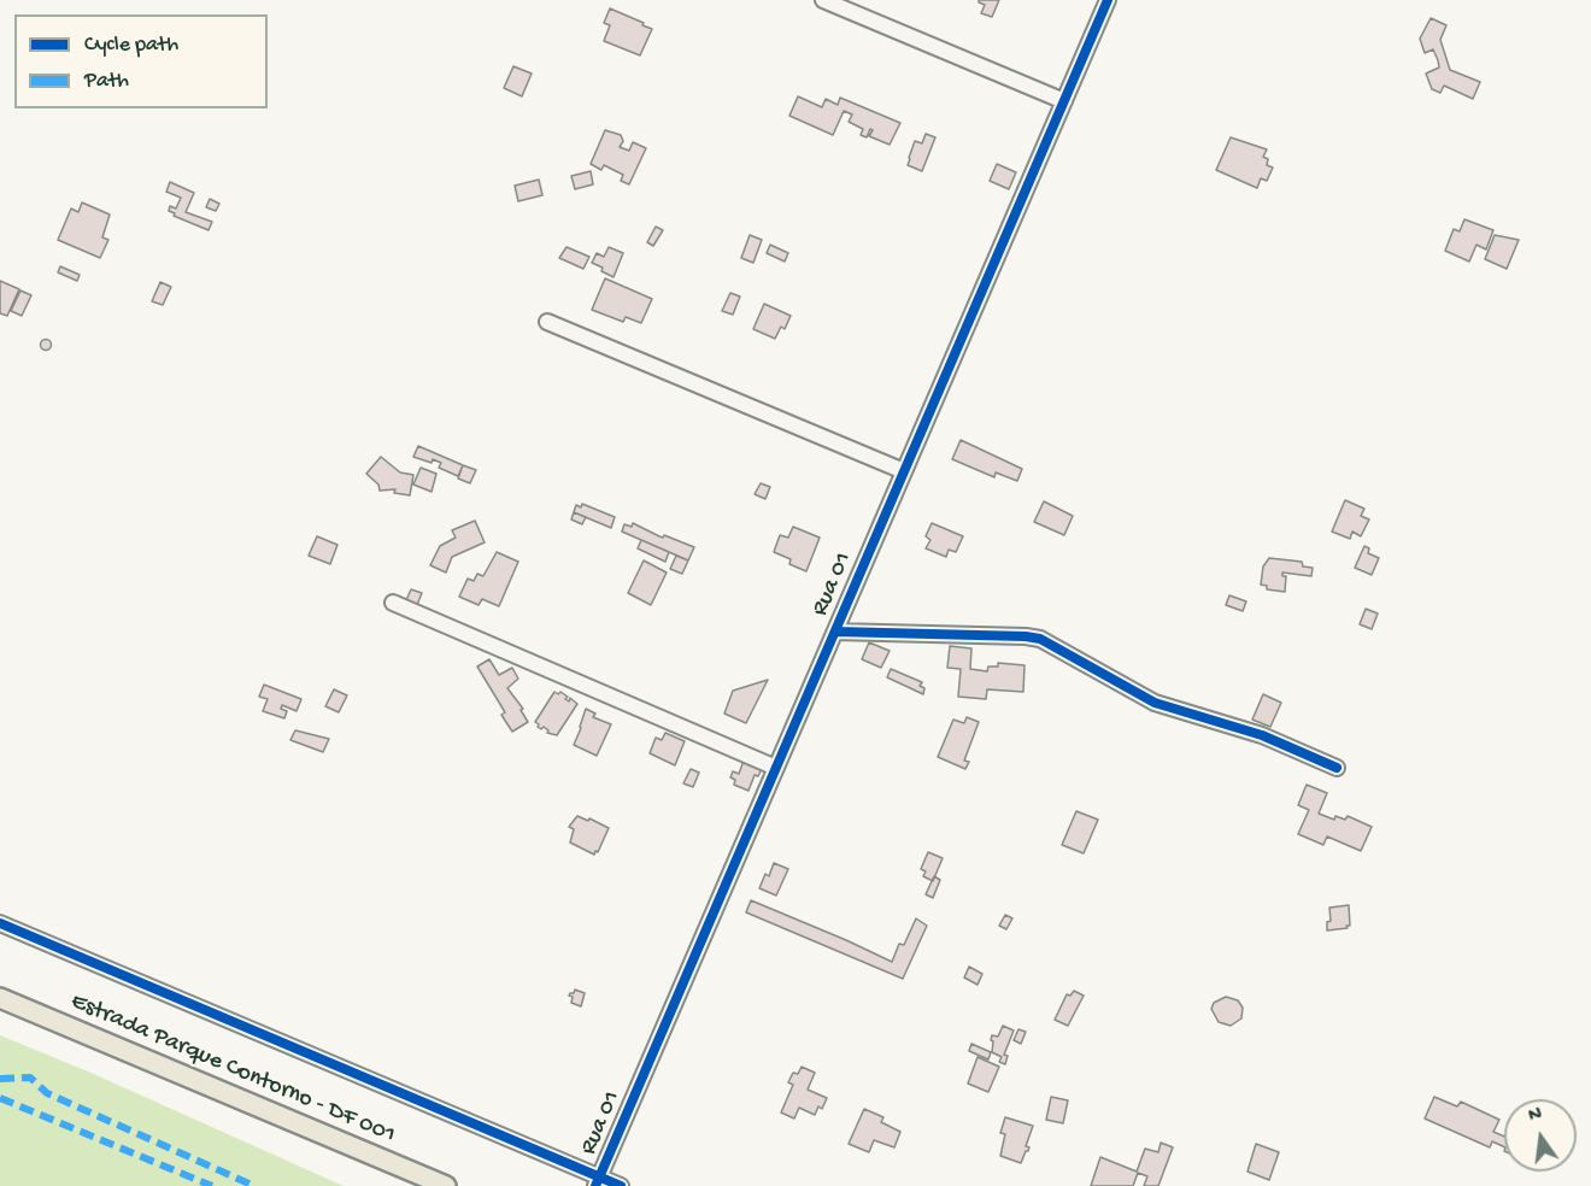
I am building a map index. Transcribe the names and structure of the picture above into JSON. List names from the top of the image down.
{
  "streets": {
    "main road": ["Estrada Parque Contorno - DF 001"],
    "street": ["Rua 01"]
  },
  "legend": ["Cycle path", "Path"],
  "north": "top"
}
